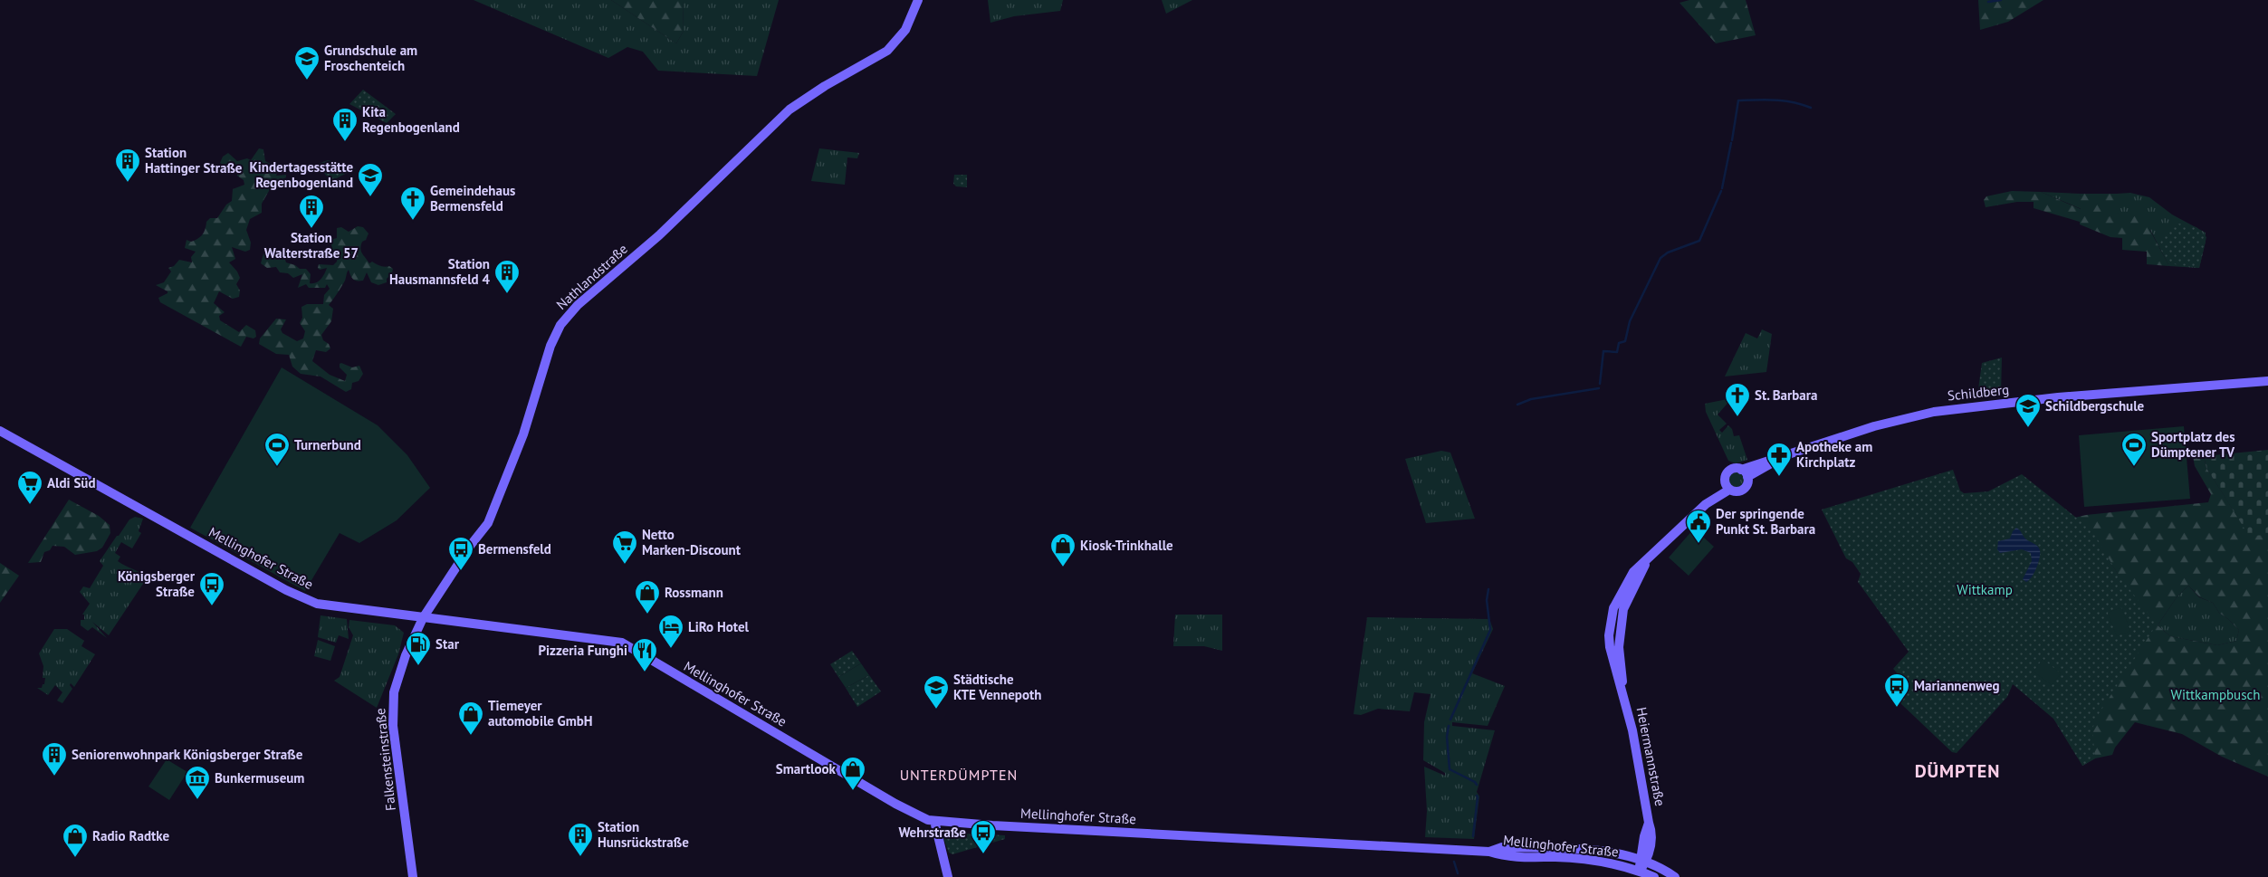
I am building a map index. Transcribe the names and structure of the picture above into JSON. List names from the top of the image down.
{
  "streets": {
    "street": [
      "Nathlandstraße",
      "Schildberg",
      "Mellinghofer Straße",
      "Heiermannstraße",
      "Falkensteinstraße"
    ]
  },
  "crossings": [
    ["Nathlandstraße", "Mellinghofer Straße"],
    ["Nathlandstraße", "Falkensteinstraße"],
    ["Mellinghofer Straße", "Heiermannstraße"],
    ["Mellinghofer Straße", "Falkensteinstraße"]
  ],
  "districts": ["DÜMPTEN", "UNTERDÜMPTEN"],
  "parks": ["Wittkamp", "Wittkampbusch"],
  "places": {
    "school or university": [
      "Grundschule am Froschenteich",
      "Kindertagesstätte Regenbogenland",
      "Schildbergschule",
      "Städtische KTE Vennepoth"
    ],
    "building": [
      "Kita Regenbogenland",
      "Station Hattinger Straße",
      "Station Walterstraße 57",
      "Station Hausmannsfeld 4",
      "Seniorenwohnpark Königsberger Straße",
      "Station Hunsrückstraße"
    ],
    "church": ["Gemeindehaus Bermensfeld", "St. Barbara"],
    "sports": ["Turnerbund", "Sportplatz des Dümptener TV"],
    "pharmacy": ["Apotheke am Kirchplatz"],
    "supermarket": ["Aldi Süd", "Netto Marken-Discount"],
    "public building": ["Der springende Punkt St. Barbara"],
    "shop": [
      "Kiosk-Trinkhalle",
      "Rossmann",
      "Tiemeyer automobile GmbH",
      "Smartlook",
      "Radio Radtke"
    ],
    "bus stop": [
      "Bermensfeld",
      "Königsberger Straße",
      "Mariannenweg",
      "Wehrstraße"
    ],
    "hotel": ["LiRo Hotel"],
    "fuel station": ["Star"],
    "restaurant": ["Pizzeria Funghi"],
    "museum": ["Bunkermuseum"]
  }
}
